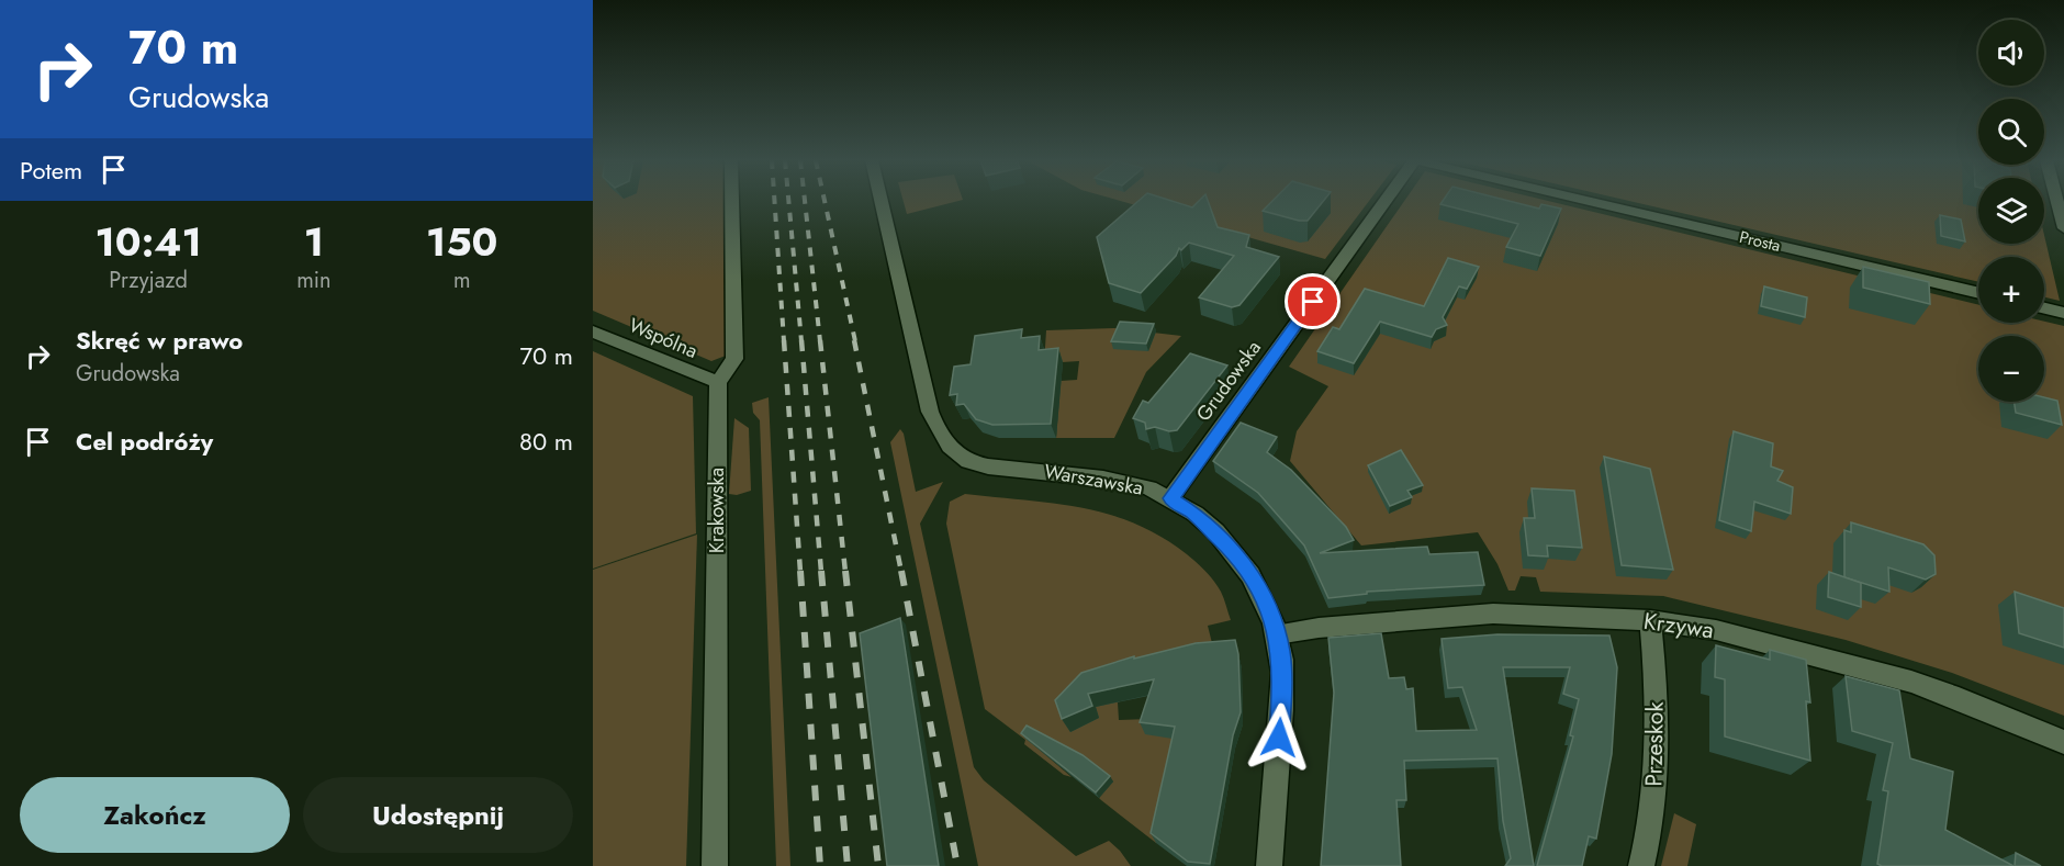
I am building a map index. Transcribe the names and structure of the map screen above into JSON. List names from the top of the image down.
{
  "streets": {
    "street": [
      "Prosta",
      "Wspólna",
      "Grudowska",
      "Warszawska",
      "Krakowska",
      "Krzywa",
      "Przeskok"
    ]
  },
  "crossings": [
    ["Wspólna", "Krakowska"],
    ["Grudowska", "Warszawska"],
    ["Warszawska", "Krzywa"],
    ["Krzywa", "Przeskok"]
  ],
  "page": {
    "turn": ["70 m", "Grudowska"],
    "map_buttons": ["+", "−"],
    "then": "Potem",
    "eta": [
      "10:41",
      "Przyjazd",
      "1",
      "min",
      "150",
      "m"
    ],
    "list": [
      {
        "name": "Skręć w prawo",
        "note": "Grudowska",
        "value": "70 m"
      },
      {
        "name": "Cel podróży",
        "value": "80 m"
      }
    ],
    "buttons": ["Zakończ", "Udostępnij"]
  }
}
